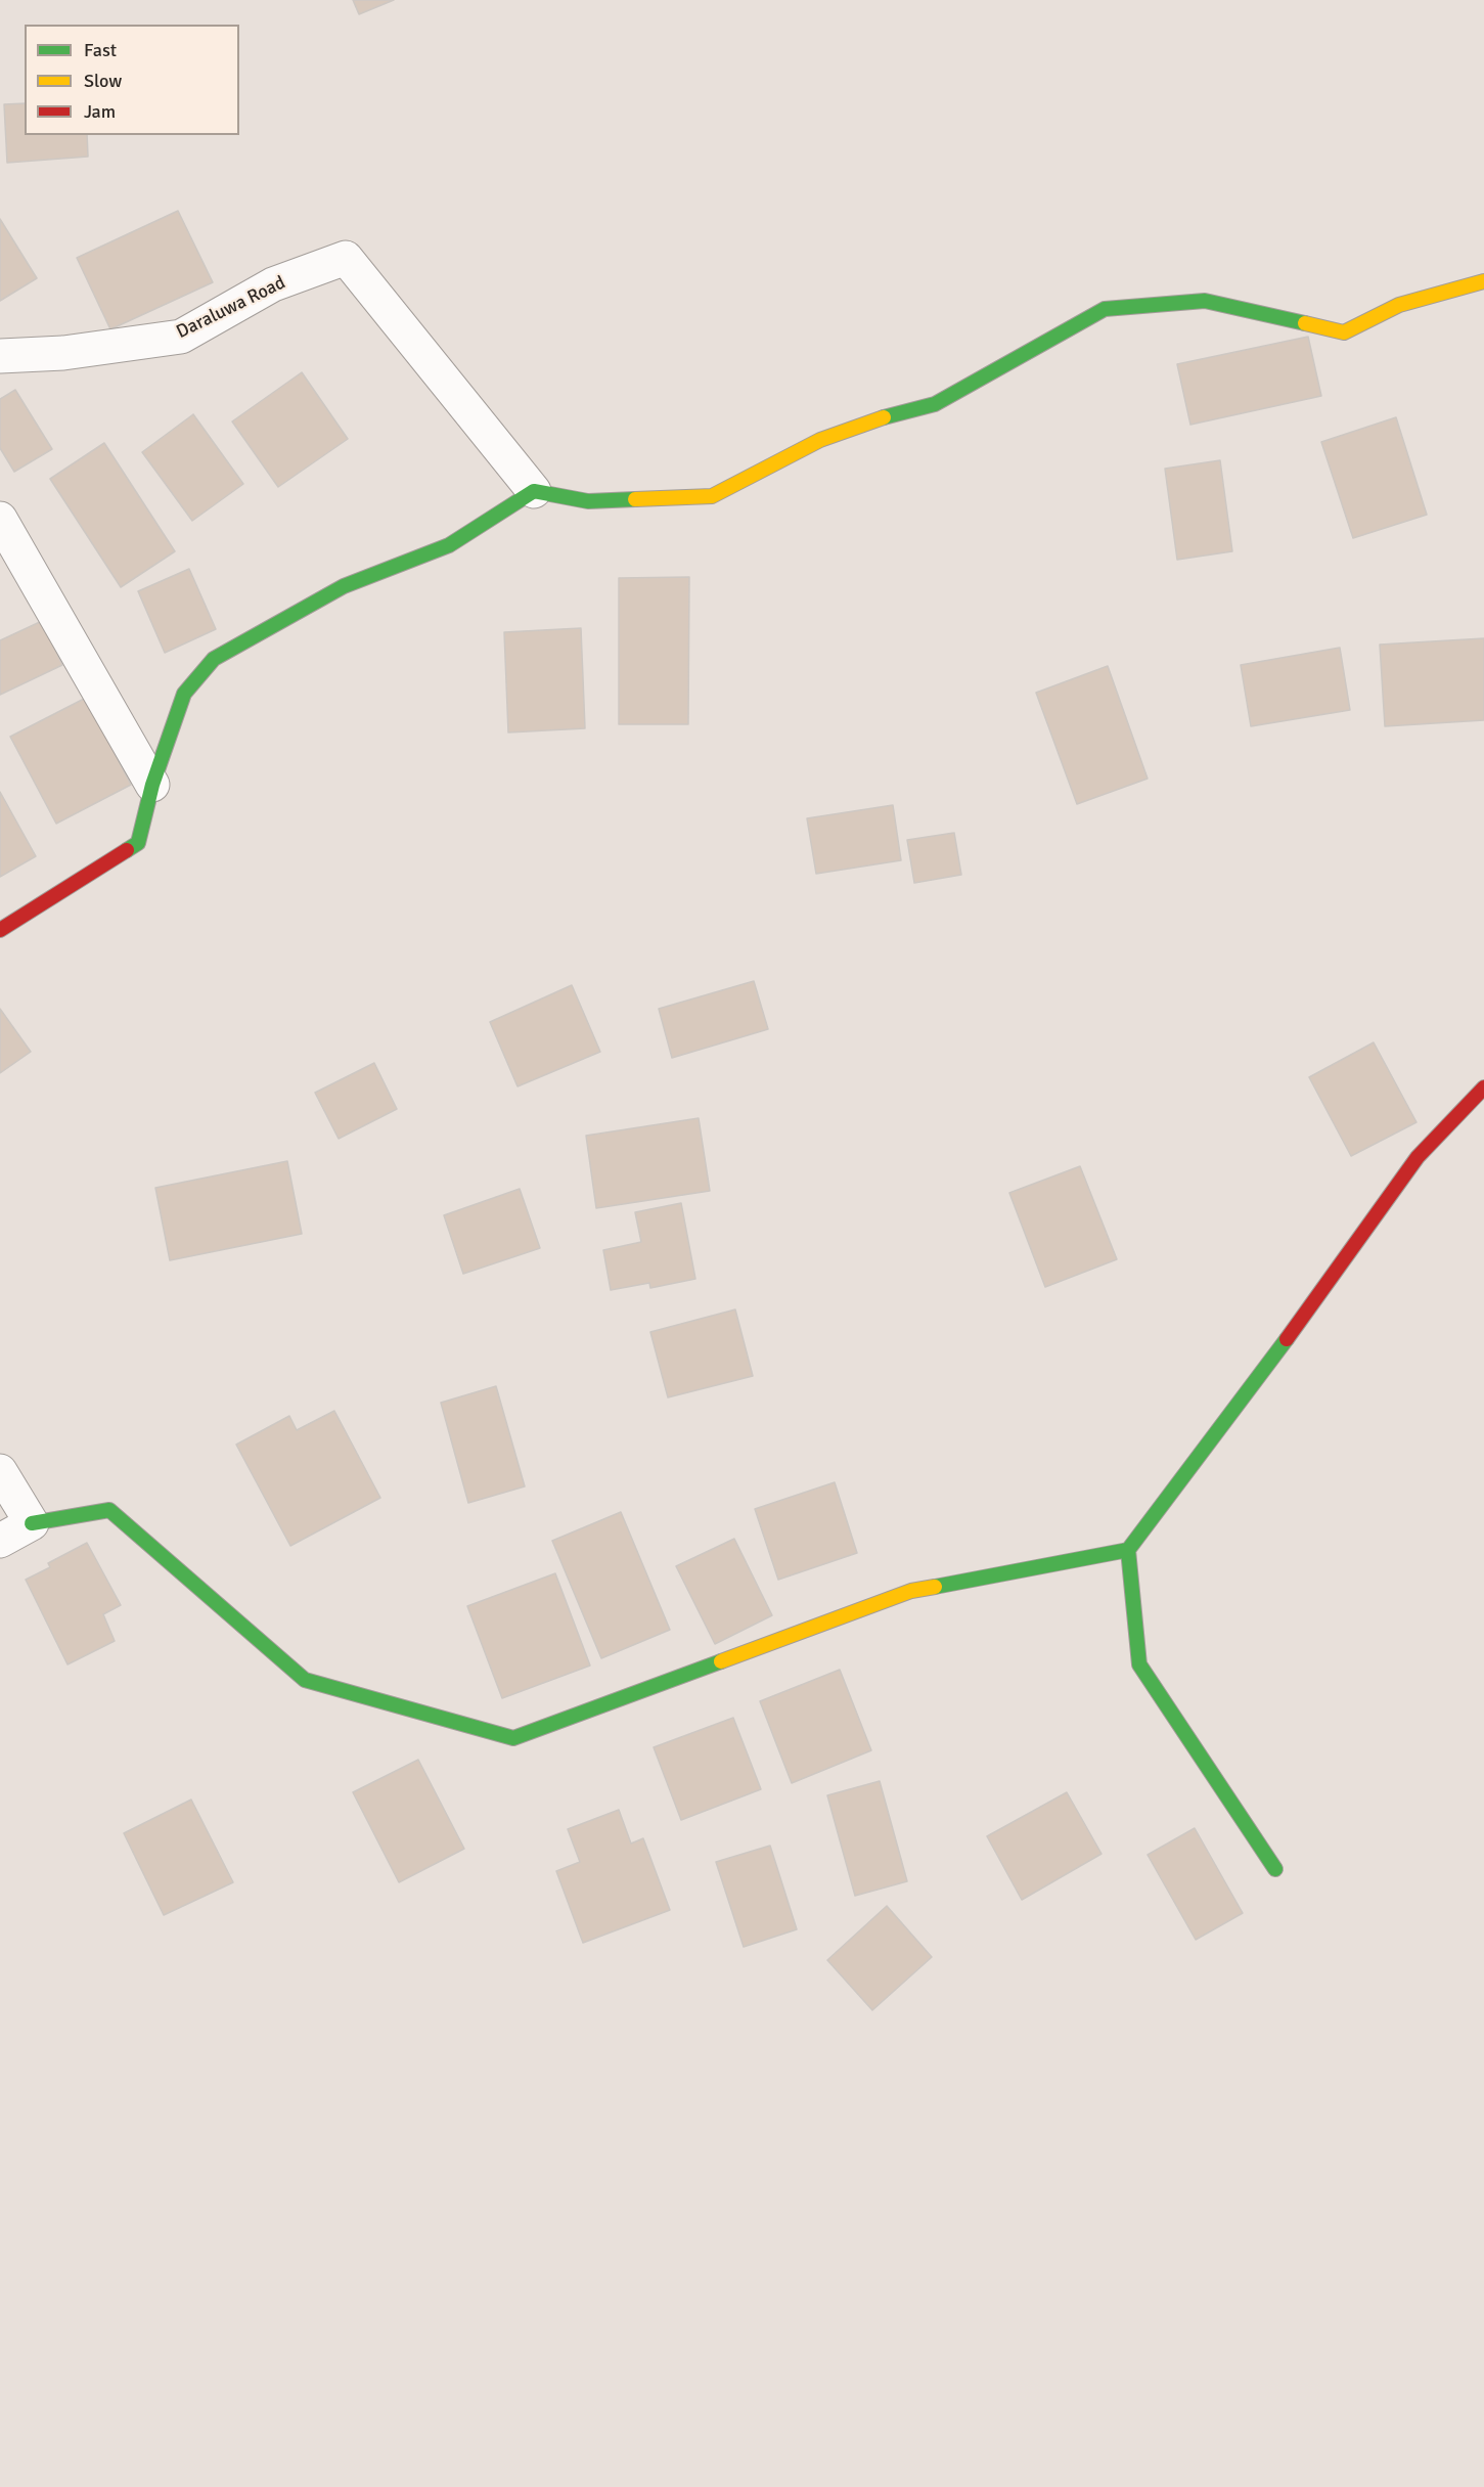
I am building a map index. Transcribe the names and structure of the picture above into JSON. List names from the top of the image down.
{
  "streets": {
    "street": ["Daraluwa Road"]
  },
  "legend": ["Fast", "Slow", "Jam"]
}
